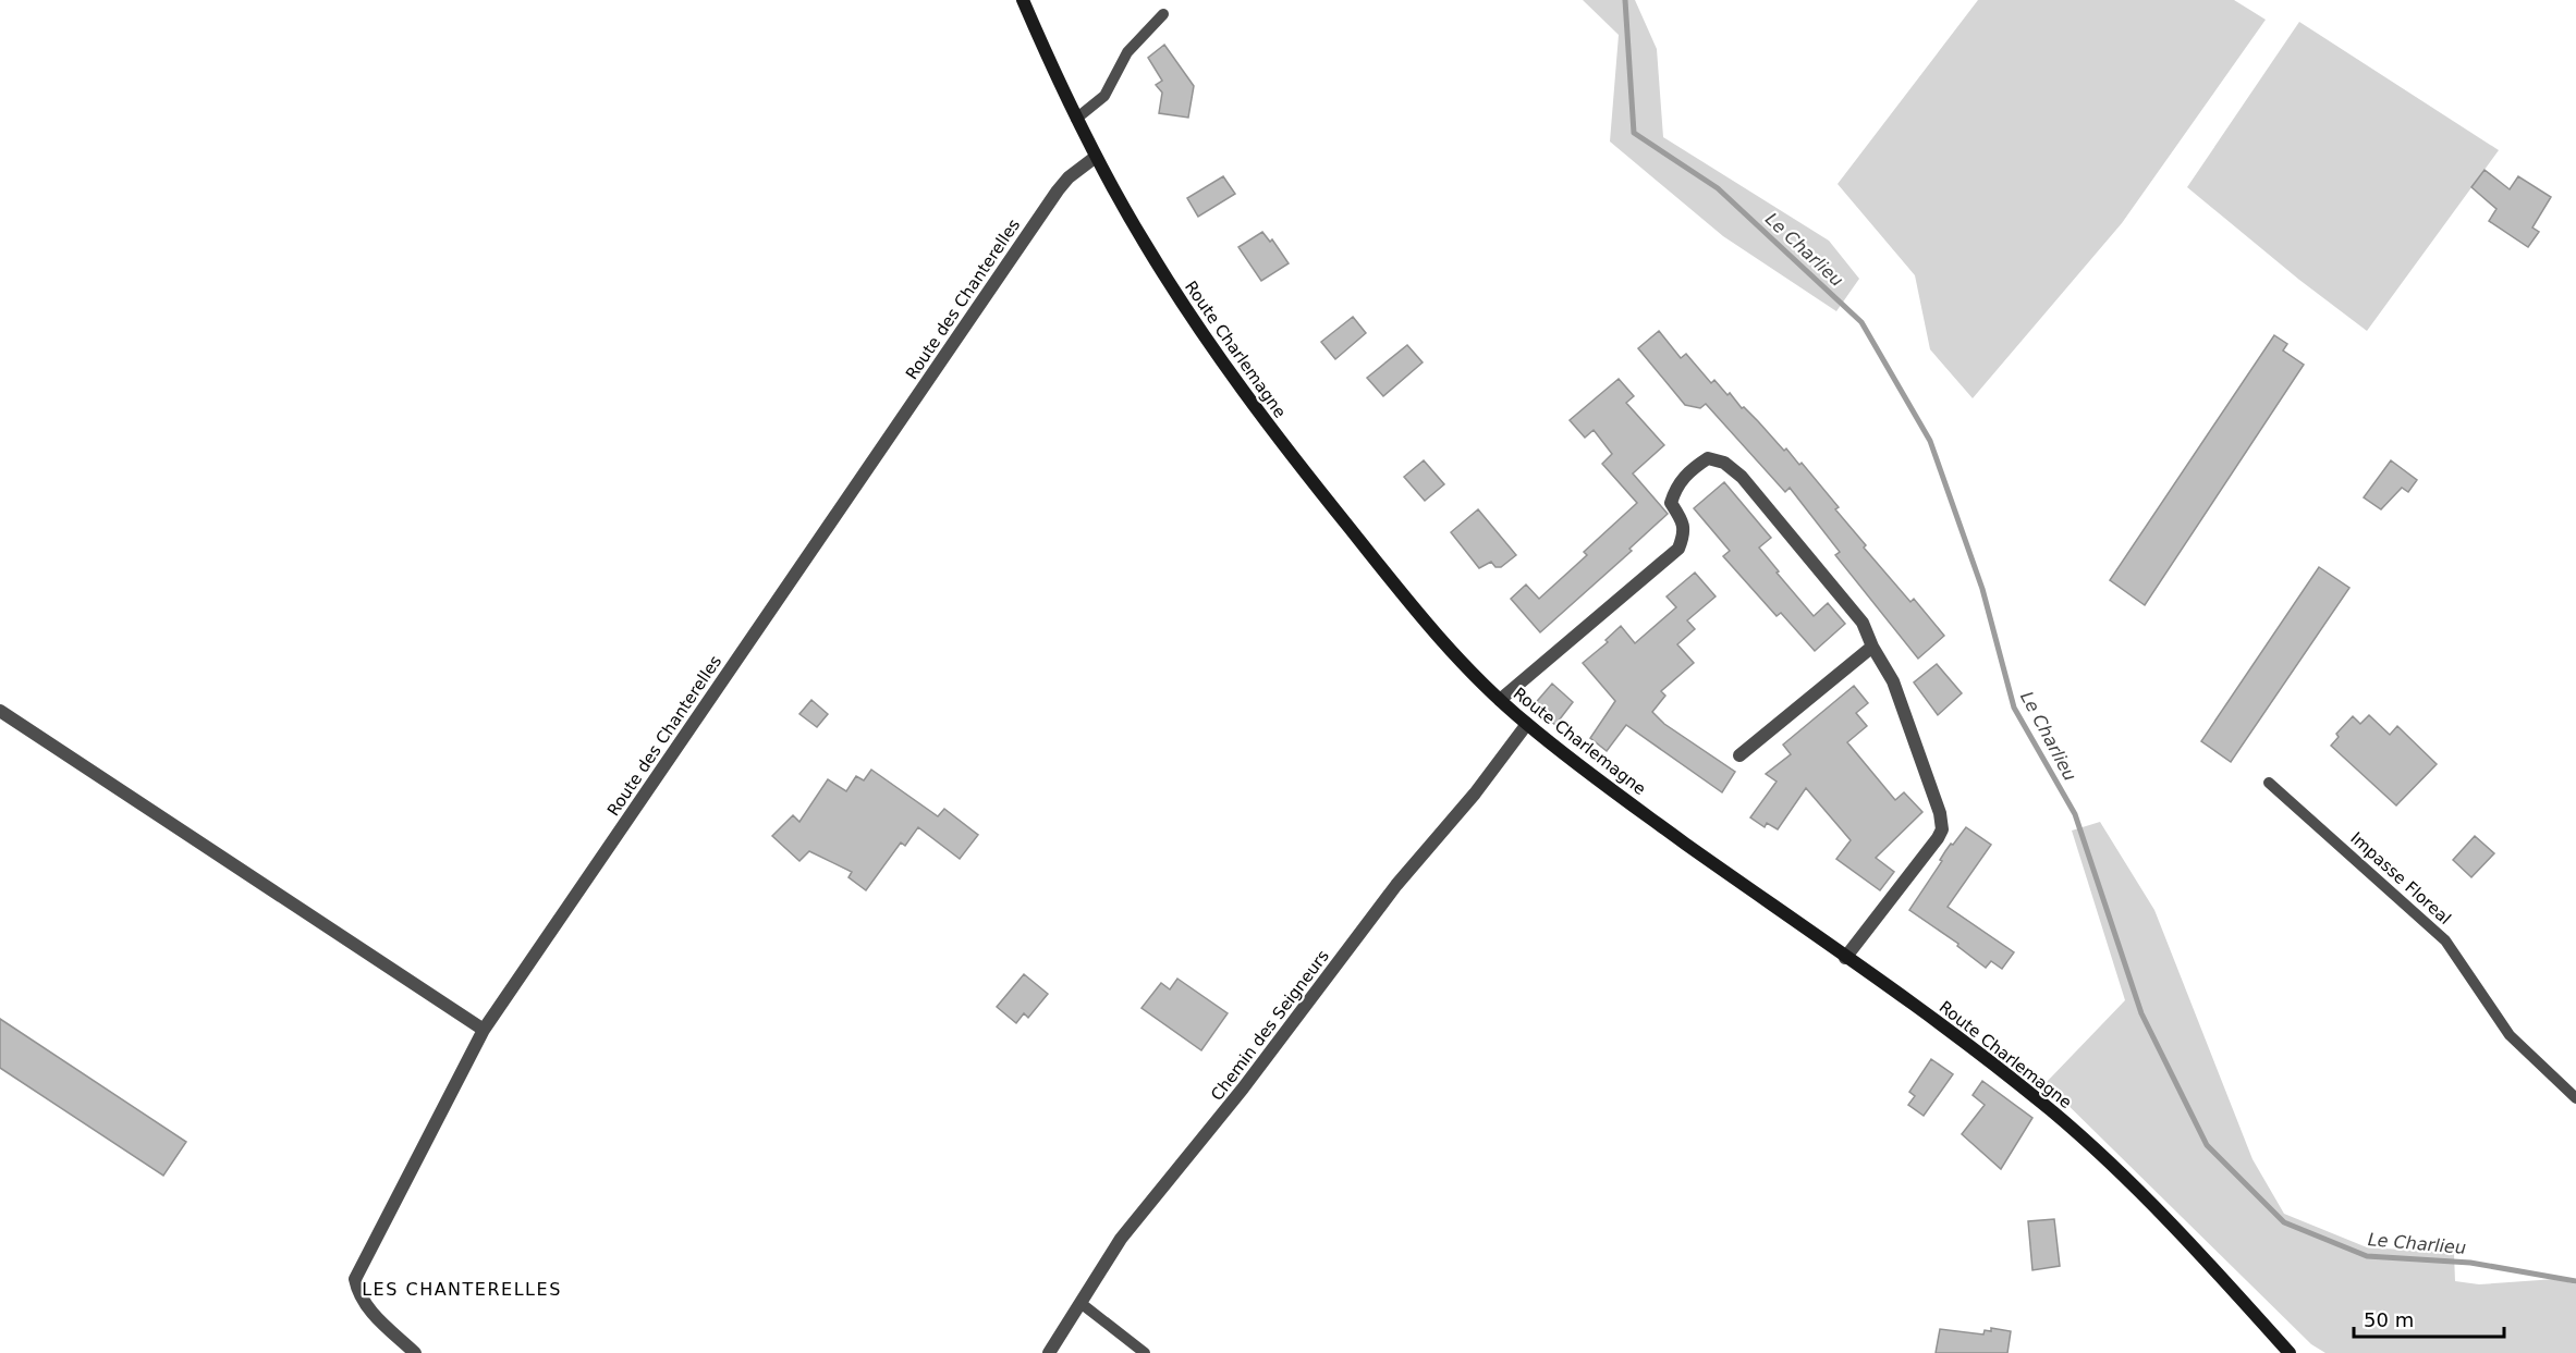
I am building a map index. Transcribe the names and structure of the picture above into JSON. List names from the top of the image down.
{
  "streets": {
    "main road": ["Route Charlemagne"],
    "street": ["Route des Chanterelles", "Chemin des Seigneurs"],
    "lane": ["Impasse Floreal"]
  },
  "crossings": [
    ["Route des Chanterelles", "Route Charlemagne"],
    ["Route Charlemagne", "Chemin des Seigneurs"]
  ],
  "districts": ["LES CHANTERELLES"],
  "water": ["Le Charlieu"],
  "scale_bar": "50 m"
}
